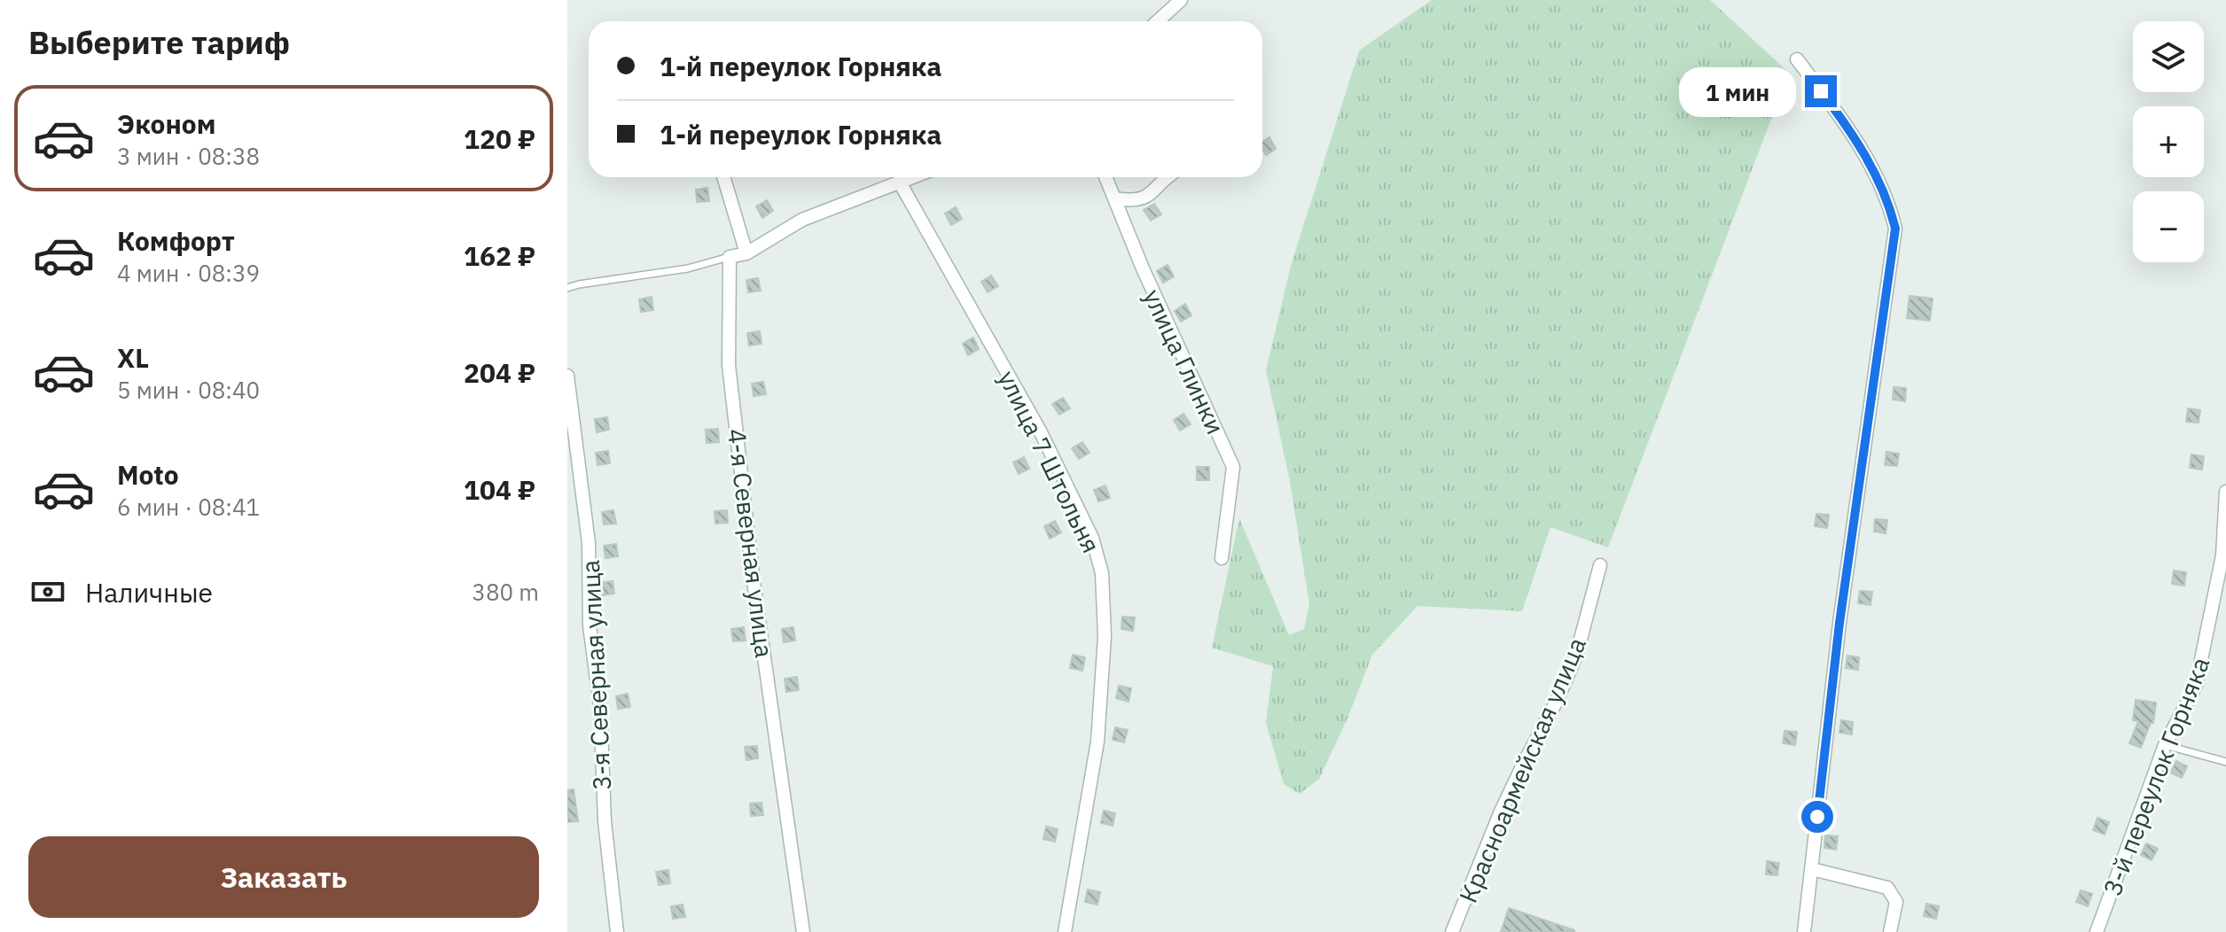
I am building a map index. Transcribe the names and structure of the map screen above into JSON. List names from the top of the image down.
{
  "streets": {
    "street": [
      "улица Глинки",
      "улица 7 Штольня",
      "4-я Северная улица",
      "3-я Северная улица",
      "Красноармейская улица",
      "3-й переулок Горняка"
    ]
  },
  "page": {
    "heading": "Выберите тариф",
    "map_buttons": ["+", "−"],
    "banner": ["1-й переулок Горняка", "1-й переулок Горняка"],
    "bubble": "1 мин",
    "list": [
      {
        "name": "Эконом",
        "note": "3 мин · 08:38",
        "value": "120 ₽"
      },
      {
        "name": "Комфорт",
        "note": "4 мин · 08:39",
        "value": "162 ₽"
      },
      {
        "name": "XL",
        "note": "5 мин · 08:40",
        "value": "204 ₽"
      },
      {
        "name": "Moto",
        "note": "6 мин · 08:41",
        "value": "104 ₽"
      }
    ],
    "pay": ["Наличные", "380 m"],
    "buttons": "Заказать"
  }
}
